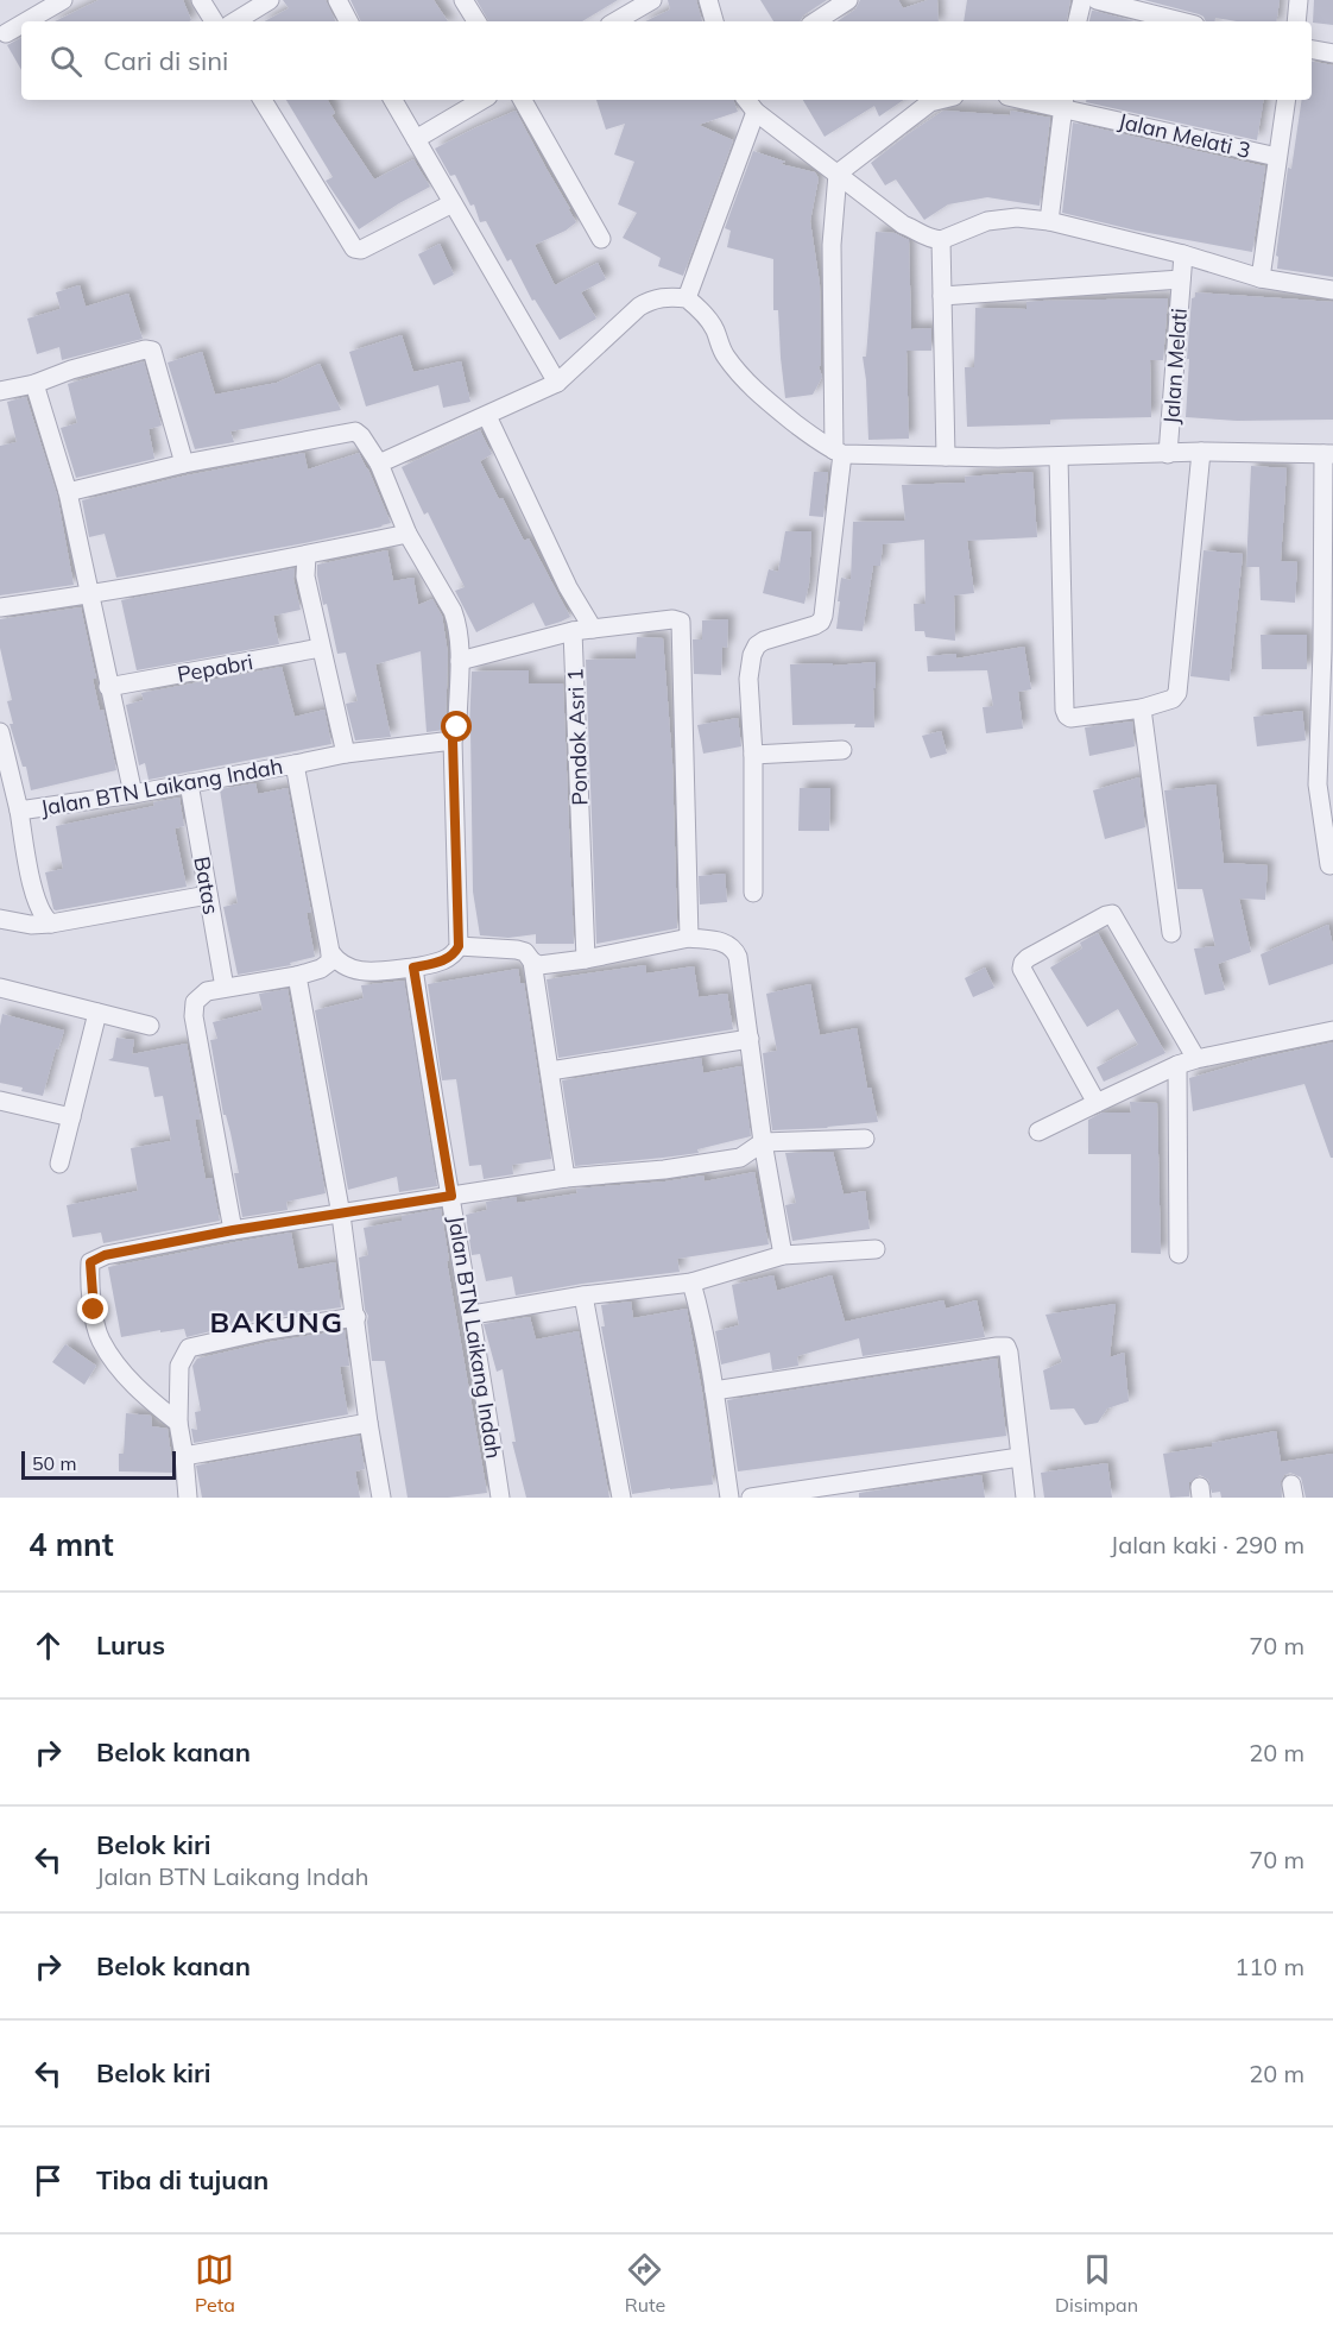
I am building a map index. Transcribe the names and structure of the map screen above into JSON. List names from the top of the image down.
{
  "streets": {
    "street": [
      "Jalan Melati 3",
      "Jalan Melati",
      "Pepabri",
      "Pondok Asri 1",
      "Jalan BTN Laikang Indah",
      "Batas"
    ]
  },
  "crossings": [
    ["Jalan BTN Laikang Indah", "Batas"]
  ],
  "districts": ["BAKUNG"],
  "scale_bar": "50 m",
  "page": {
    "search": "Cari di sini",
    "scale": "50 m",
    "heading": ["4 mnt", "Jalan kaki · 290 m"],
    "list": [
      ["Lurus", "70 m"],
      ["Belok kanan", "20 m"],
      ["Belok kiri", "Jalan BTN Laikang Indah", "70 m"],
      ["Belok kanan", "110 m"],
      ["Belok kiri", "20 m"],
      "Tiba di tujuan"
    ],
    "nav": ["Peta", "Rute", "Disimpan"]
  }
}
